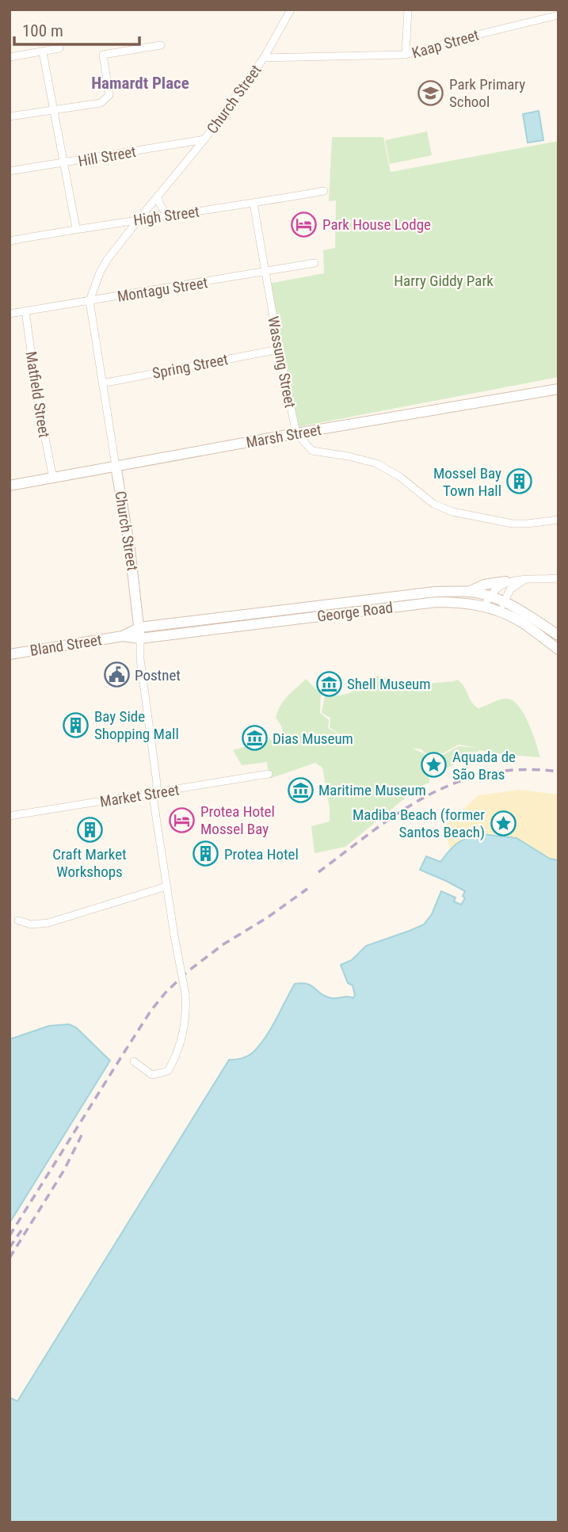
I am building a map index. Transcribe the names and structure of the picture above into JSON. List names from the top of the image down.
{
  "streets": {
    "street": [
      "Kaap Street",
      "Church Street",
      "Hill Street",
      "High Street",
      "Montagu Street",
      "Wassung Street",
      "Spring Street",
      "Matfield Street",
      "Marsh Street",
      "George Road",
      "Bland Street",
      "Market Street"
    ]
  },
  "crossings": [
    ["Kaap Street", "Church Street"],
    ["Church Street", "Hill Street"],
    ["Church Street", "High Street"],
    ["Church Street", "Montagu Street"],
    ["Church Street", "Spring Street"],
    ["Church Street", "Marsh Street"],
    ["Church Street", "George Road"],
    ["Church Street", "Bland Street"],
    ["Church Street", "Market Street"],
    ["High Street", "Wassung Street"],
    ["Montagu Street", "Wassung Street"],
    ["Montagu Street", "Matfield Street"],
    ["Wassung Street", "Spring Street"],
    ["Wassung Street", "Marsh Street"],
    ["Matfield Street", "Marsh Street"],
    ["George Road", "Bland Street"]
  ],
  "districts": ["Hamardt Place"],
  "parks": ["Harry Giddy Park"],
  "places": {
    "school or university": ["Park Primary School"],
    "hotel": ["Park House Lodge", "Protea Hotel Mossel Bay"],
    "building": [
      "Mossel Bay Town Hall",
      "Bay Side Shopping Mall",
      "Craft Market Workshops",
      "Protea Hotel"
    ],
    "public building": ["Postnet"],
    "museum": ["Shell Museum", "Dias Museum", "Maritime Museum"],
    "place": ["Aquada de São Bras", "Madiba Beach (former Santos Beach)"]
  },
  "scale_bar": "100 m"
}
